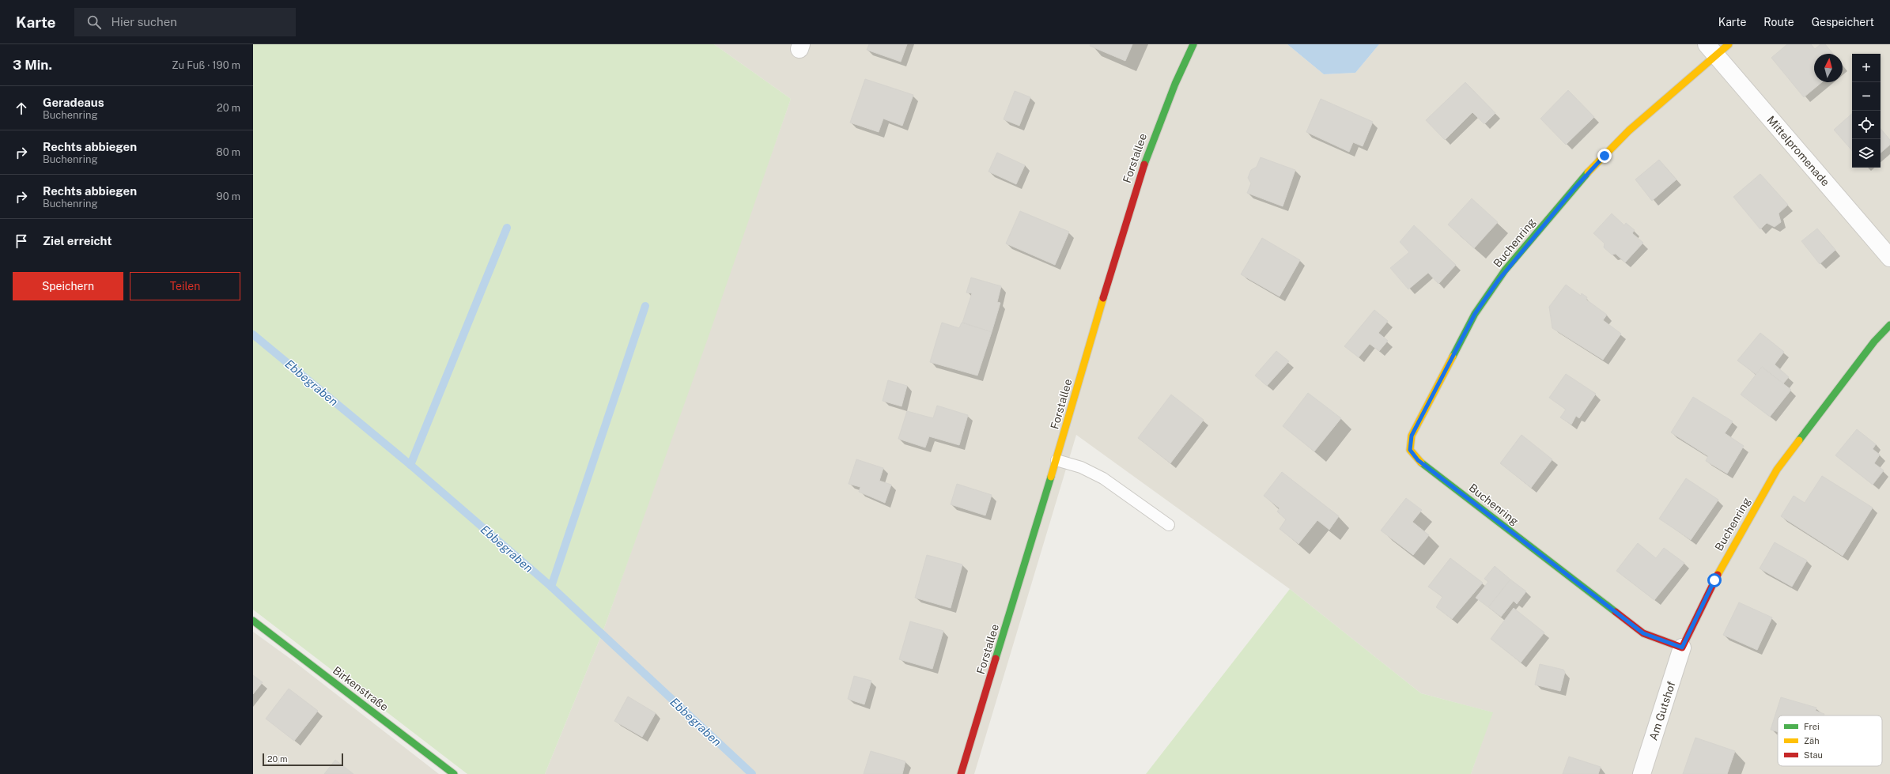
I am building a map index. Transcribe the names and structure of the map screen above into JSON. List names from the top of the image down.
{
  "streets": {
    "street": [
      "Mittelpromenade",
      "Forstallee",
      "Buchenring",
      "Birkenstraße",
      "Am Gutshof"
    ]
  },
  "crossings": [
    ["Mittelpromenade", "Buchenring"],
    ["Buchenring", "Am Gutshof"]
  ],
  "water": ["Ebbegraben"],
  "legend": ["Frei", "Zäh", "Stau"],
  "scale_bar": "20 m",
  "north": "top",
  "page": {
    "header": "Karte",
    "search": "Hier suchen",
    "nav": ["Karte", "Route", "Gespeichert"],
    "heading": ["3 Min.", "Zu Fuß · 190 m"],
    "map_buttons": ["+", "−"],
    "list": [
      ["Geradeaus", "Buchenring", "20 m"],
      ["Rechts abbiegen", "Buchenring", "80 m"],
      ["Rechts abbiegen", "Buchenring", "90 m"],
      "Ziel erreicht"
    ],
    "buttons": ["Speichern", "Teilen"],
    "scale": "20 m"
  }
}
